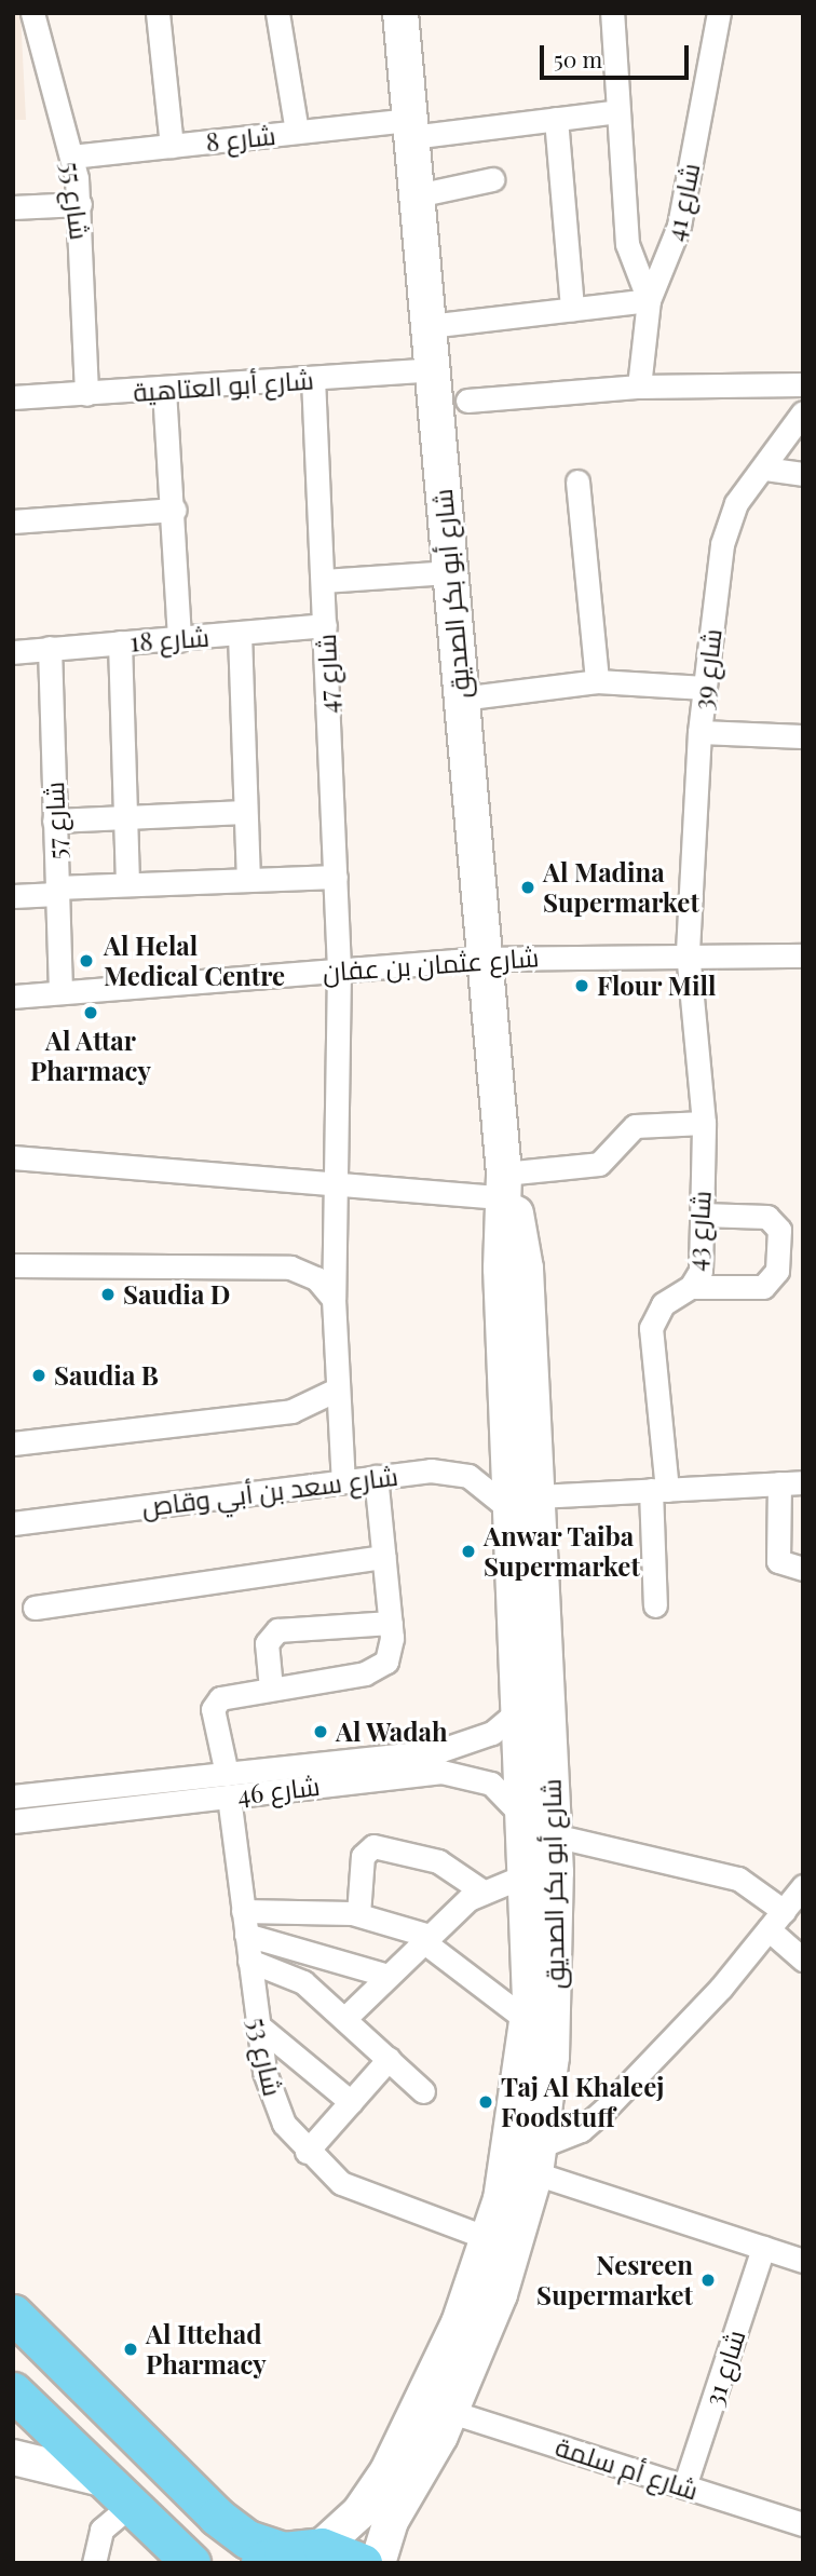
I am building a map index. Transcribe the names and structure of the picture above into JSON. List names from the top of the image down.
{
  "streets": {
    "street": [
      "شارع 8",
      "شارع 55",
      "شارع 41",
      "شارع أبو العتاهية",
      "شارع أبو بكر الصديق",
      "شارع 18",
      "شارع 39",
      "شارع 47",
      "شارع 57",
      "شارع عثمان بن عفان",
      "شارع 43",
      "شارع سعد بن أبي وقاص",
      "شارع 46",
      "شارع 53",
      "شارع 31",
      "شارع أم سلمة"
    ]
  },
  "crossings": [
    ["شارع 8", "شارع 55"],
    ["شارع 8", "شارع أبو بكر الصديق"],
    ["شارع 55", "شارع أبو العتاهية"],
    ["شارع أبو العتاهية", "شارع أبو بكر الصديق"],
    ["شارع أبو العتاهية", "شارع 47"],
    ["شارع أبو بكر الصديق", "شارع عثمان بن عفان"],
    ["شارع أبو بكر الصديق", "شارع سعد بن أبي وقاص"],
    ["شارع أبو بكر الصديق", "شارع 46"],
    ["شارع أبو بكر الصديق", "شارع 53"],
    ["شارع أبو بكر الصديق", "شارع أم سلمة"],
    ["شارع 18", "شارع 47"],
    ["شارع 18", "شارع 57"],
    ["شارع 39", "شارع عثمان بن عفان"],
    ["شارع 39", "شارع 43"],
    ["شارع 47", "شارع عثمان بن عفان"],
    ["شارع 47", "شارع سعد بن أبي وقاص"],
    ["شارع 57", "شارع عثمان بن عفان"],
    ["شارع عثمان بن عفان", "شارع 43"],
    ["شارع 46", "شارع 53"],
    ["شارع 31", "شارع أم سلمة"]
  ],
  "places": [
    "Al Madina Supermarket",
    "Al Helal Medical Centre",
    "Flour Mill",
    "Al Attar Pharmacy",
    "Saudia D",
    "Saudia B",
    "Anwar Taiba Supermarket",
    "Al Wadah",
    "Taj Al Khaleej Foodstuff",
    "Nesreen Supermarket",
    "Al Ittehad Pharmacy"
  ],
  "scale_bar": "50 m"
}
